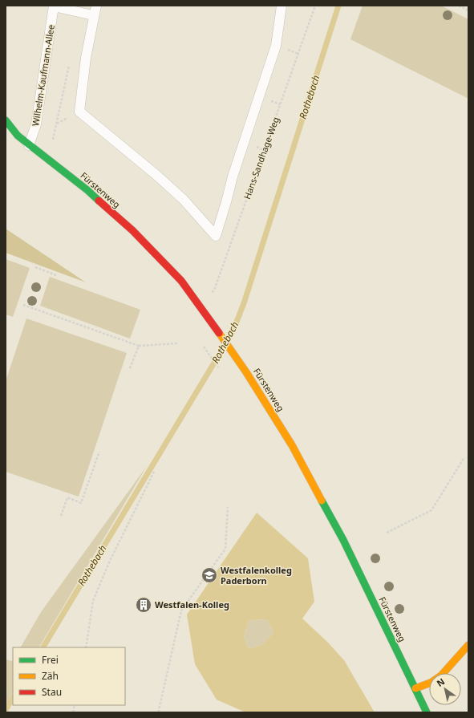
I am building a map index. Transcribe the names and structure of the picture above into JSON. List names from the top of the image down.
{
  "streets": {
    "main road": ["Fürstenweg"],
    "lane": ["Wilhelm-Kaufmann-Allee"],
    "path": ["Hans-Sandhage-Weg"]
  },
  "crossings": [
    ["Wilhelm-Kaufmann-Allee", "Fürstenweg"],
    ["Hans-Sandhage-Weg", "Fürstenweg"]
  ],
  "water": ["Rothebach"],
  "places": {
    "school or university": ["Westfalenkolleg Paderborn"],
    "building": ["Westfalen-Kolleg"]
  },
  "legend": ["Frei", "Zäh", "Stau"],
  "north": "top left"
}
